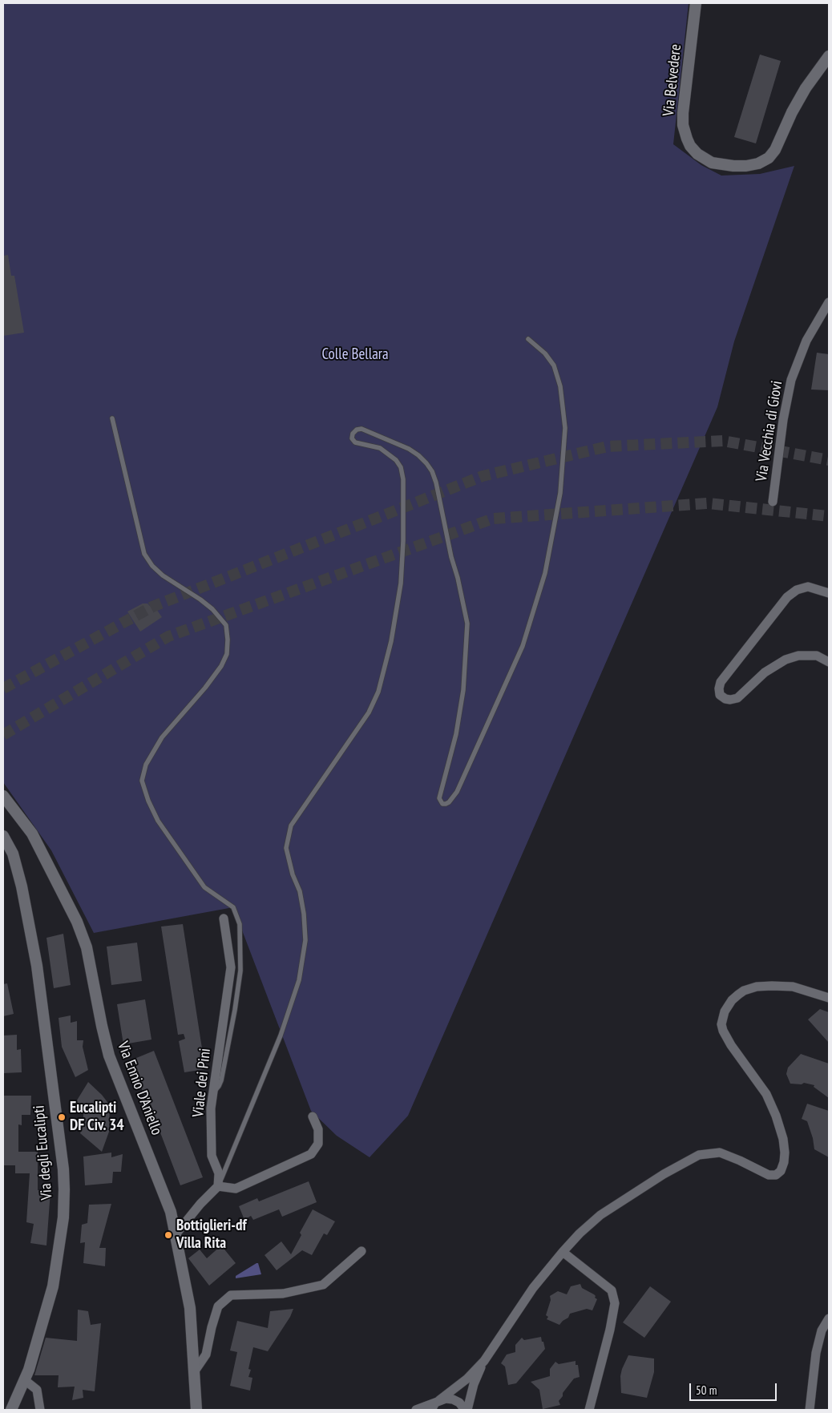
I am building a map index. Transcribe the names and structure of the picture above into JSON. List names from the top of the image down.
{
  "streets": {
    "street": [
      "Via Belvedere",
      "Via Vecchia di Giovi",
      "Viale dei Pini",
      "Via Ennio D'Aniello",
      "Via degli Eucalipti"
    ]
  },
  "parks": ["Colle Bellara"],
  "places": ["Eucalipti DF Civ. 34", "Bottiglieri-df Villa Rita"],
  "scale_bar": "50 m"
}
